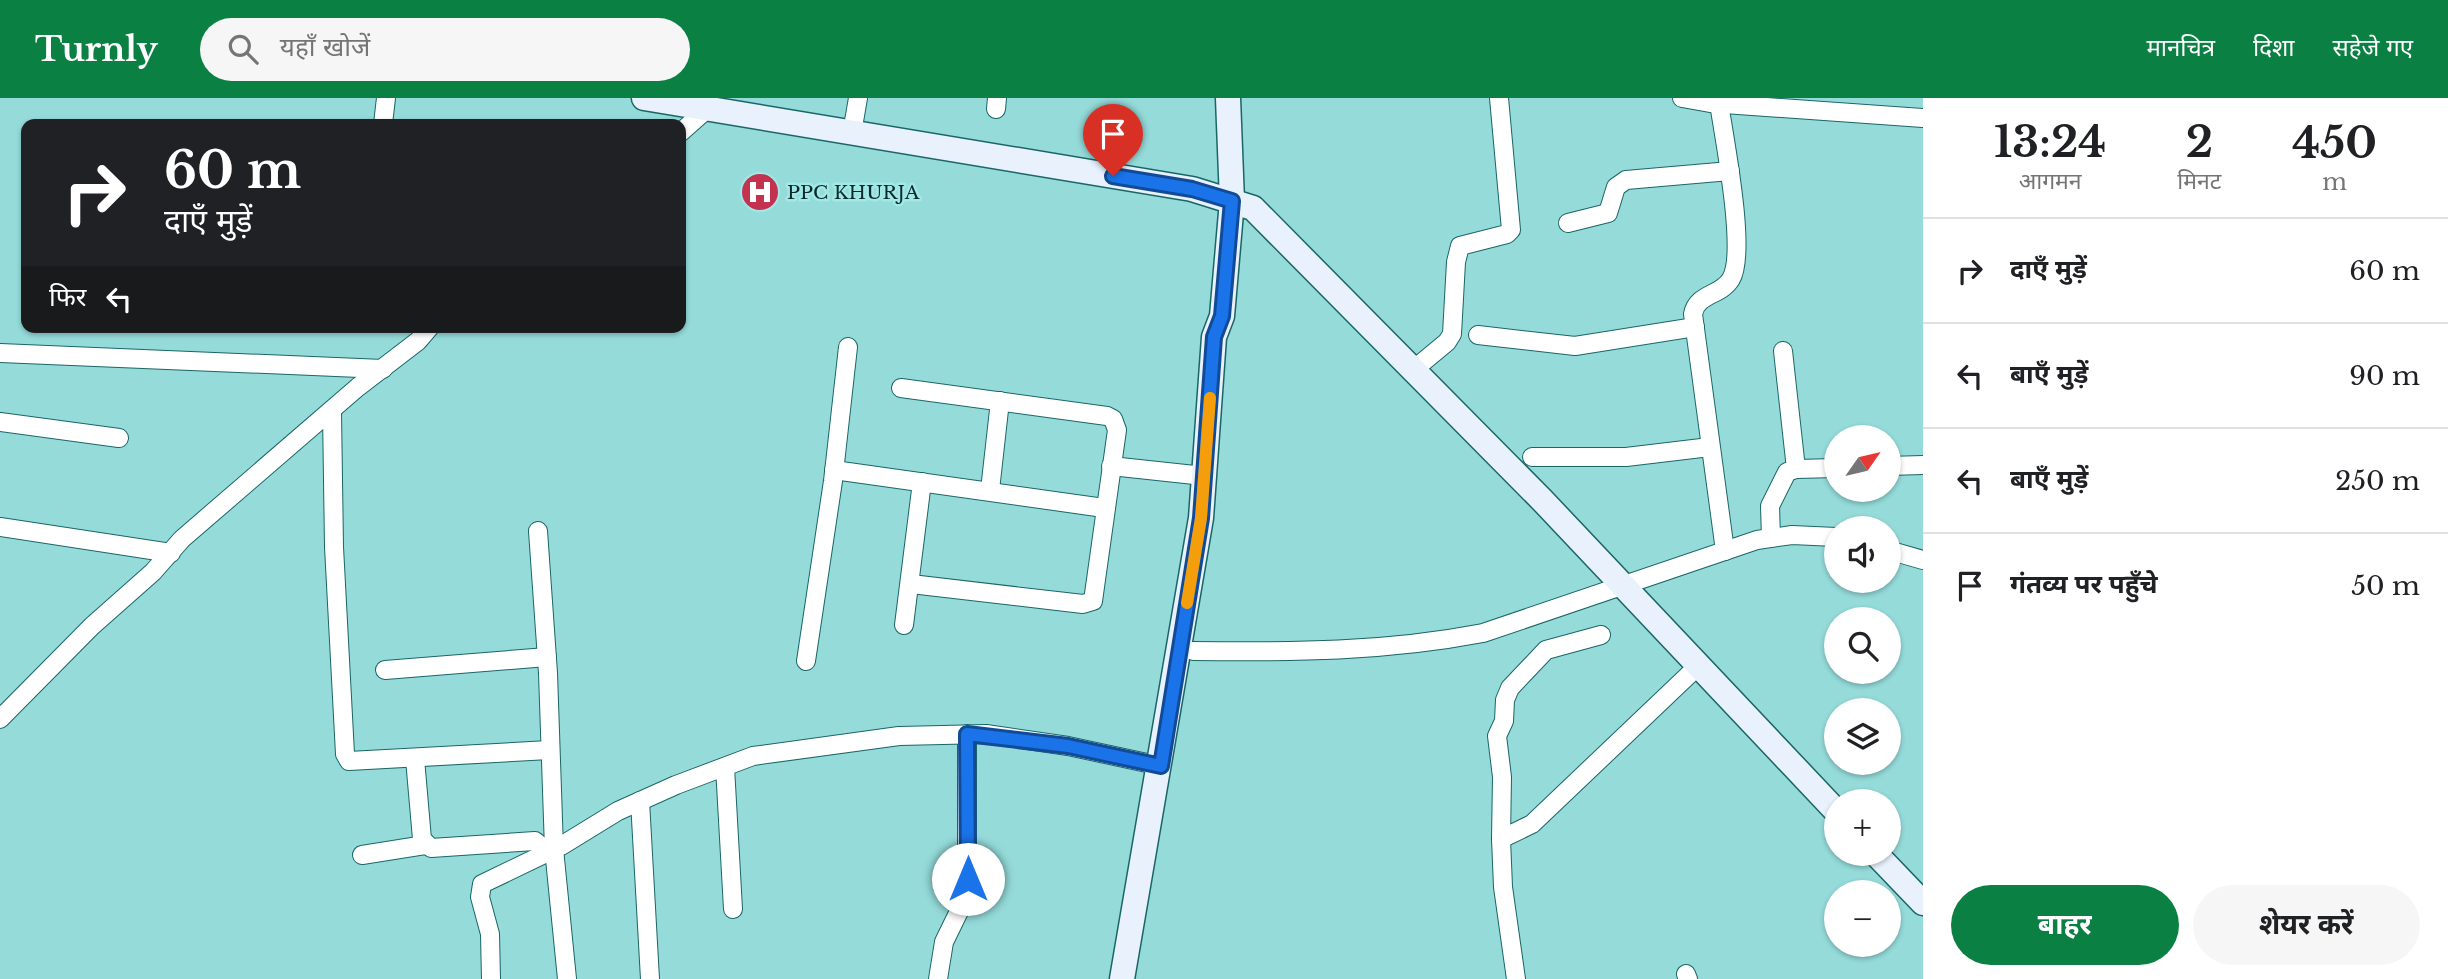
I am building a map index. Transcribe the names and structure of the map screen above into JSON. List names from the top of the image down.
{
  "places": {
    "hospital": ["PPC KHURJA"]
  },
  "north": "top right",
  "page": {
    "header": "Turnly",
    "search": "यहाँ खोजें",
    "nav": ["मानचित्र", "दिशा", "सहेजे गए"],
    "eta": [
      "13:24",
      "आगमन",
      "2",
      "मिनट",
      "450",
      "m"
    ],
    "turn": ["60 m", "दाएँ मुड़ें"],
    "list": [
      {
        "name": "दाएँ मुड़ें",
        "value": "60 m"
      },
      {
        "name": "बाएँ मुड़ें",
        "value": "90 m"
      },
      {
        "name": "बाएँ मुड़ें",
        "value": "250 m"
      },
      {
        "name": "गंतव्य पर पहुँचे",
        "value": "50 m"
      }
    ],
    "then": "फिर",
    "map_buttons": ["+", "−"],
    "buttons": ["बाहर", "शेयर करें"]
  }
}
